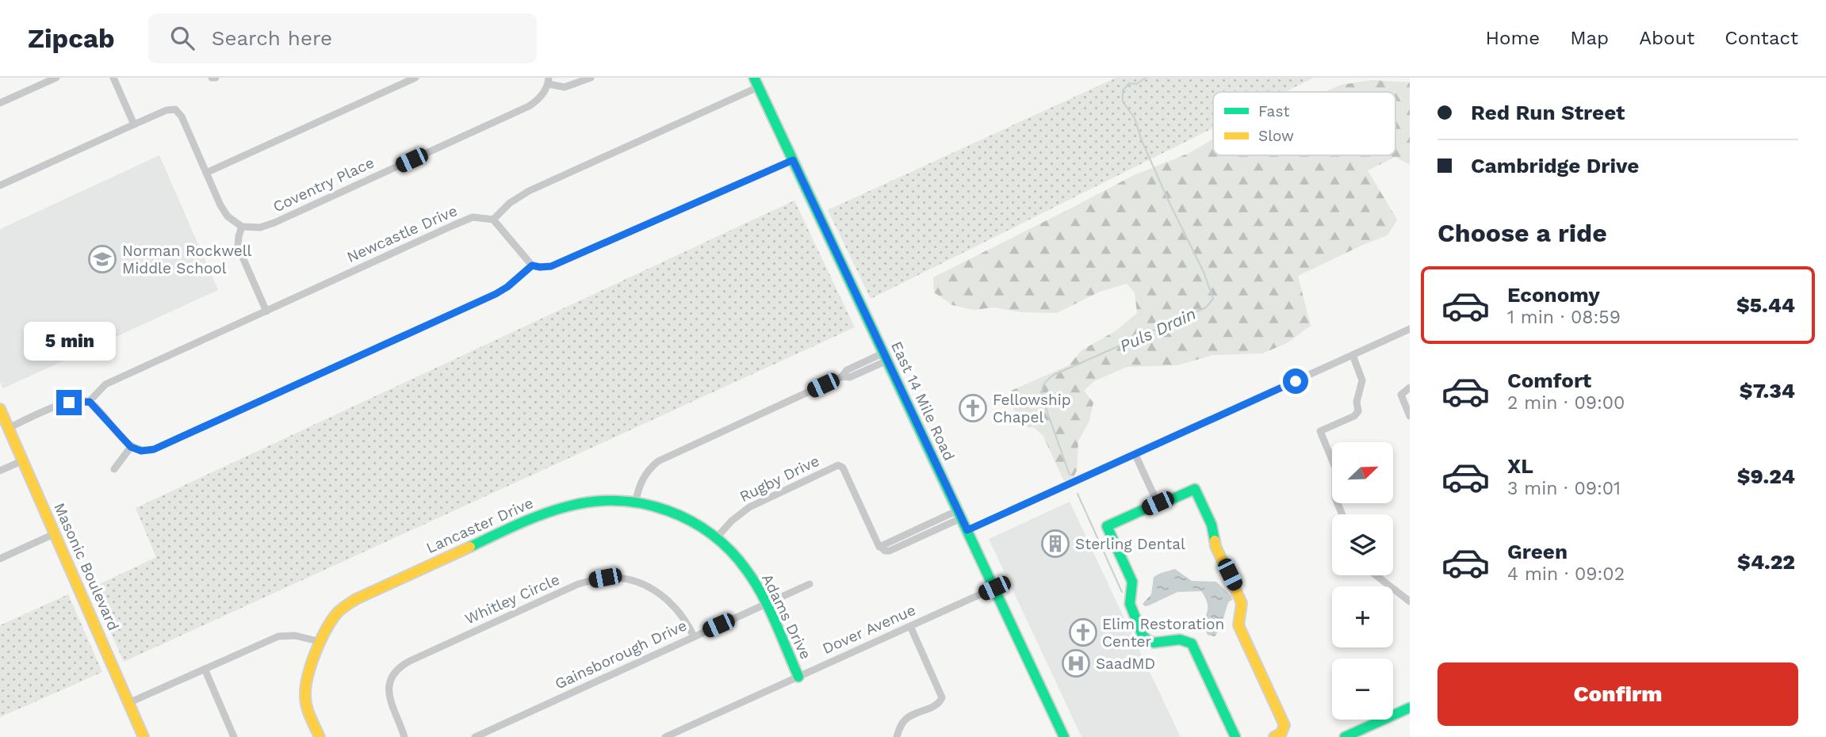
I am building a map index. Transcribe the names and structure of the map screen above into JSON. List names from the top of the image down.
{
  "streets": {
    "street": [
      "Coventry Place",
      "Newcastle Drive",
      "East 14 Mile Road",
      "Rugby Drive",
      "Lancaster Drive",
      "Masonic Boulevard",
      "Whitley Circle",
      "Adams Drive",
      "Dover Avenue",
      "Gainsborough Drive"
    ]
  },
  "crossings": [
    ["East 14 Mile Road", "Rugby Drive"],
    ["East 14 Mile Road", "Dover Avenue"],
    ["Rugby Drive", "Adams Drive"],
    ["Lancaster Drive", "Adams Drive"],
    ["Whitley Circle", "Gainsborough Drive"],
    ["Adams Drive", "Dover Avenue"],
    ["Adams Drive", "Gainsborough Drive"]
  ],
  "water": ["Puls Drain"],
  "places": {
    "school or university": ["Norman Rockwell Middle School"],
    "church": ["Fellowship Chapel", "Elim Restoration Center"],
    "building": ["Sterling Dental"],
    "hospital": ["SaadMD"]
  },
  "legend": ["Fast", "Slow"],
  "north": "top right",
  "page": {
    "header": "Zipcab",
    "search": "Search here",
    "nav": [
      "Home",
      "Map",
      "About",
      "Contact"
    ],
    "banner": ["Red Run Street", "Cambridge Drive"],
    "heading": "Choose a ride",
    "list": [
      {
        "name": "Economy",
        "note": "1 min · 08:59",
        "value": "$5.44"
      },
      {
        "name": "Comfort",
        "note": "2 min · 09:00",
        "value": "$7.34"
      },
      {
        "name": "XL",
        "note": "3 min · 09:01",
        "value": "$9.24"
      },
      {
        "name": "Green",
        "note": "4 min · 09:02",
        "value": "$4.22"
      }
    ],
    "bubble": "5 min",
    "map_buttons": ["+", "−"],
    "buttons": "Confirm"
  }
}
